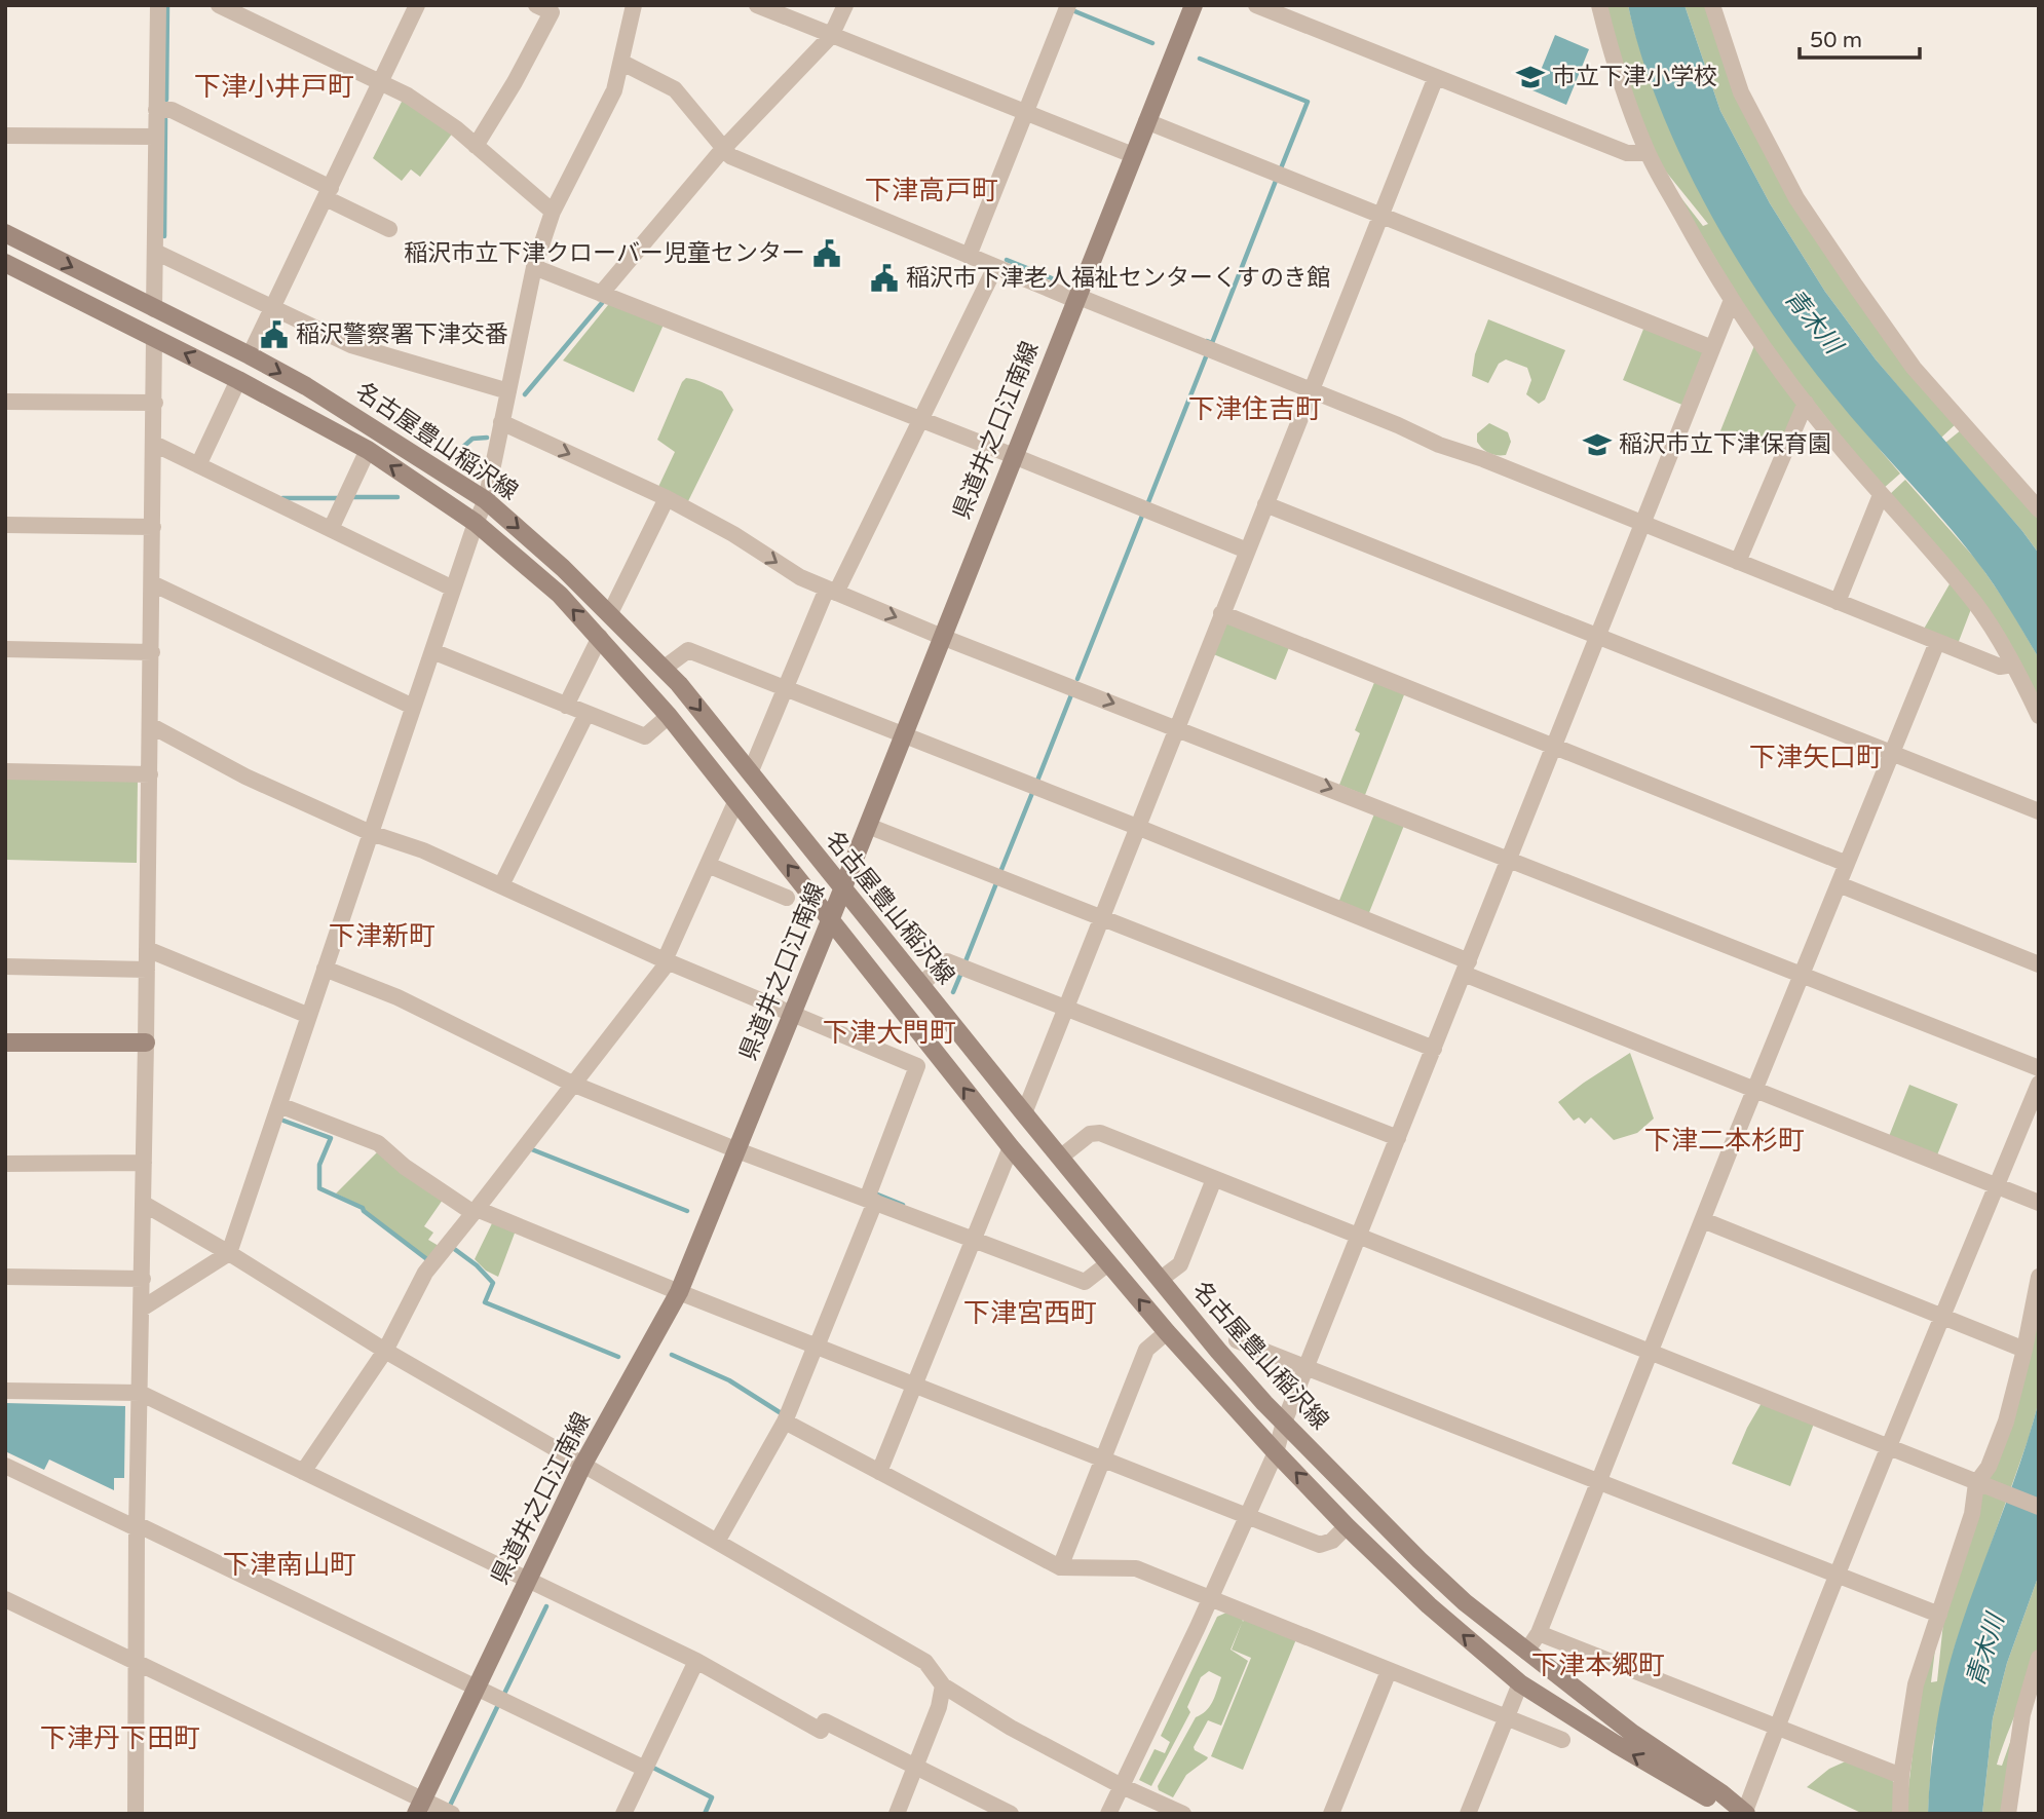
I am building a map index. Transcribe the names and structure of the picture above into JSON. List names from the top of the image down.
{
  "streets": {
    "main road": ["県道井之口江南線", "名古屋豊山稲沢線"]
  },
  "crossings": [
    ["県道井之口江南線", "名古屋豊山稲沢線"]
  ],
  "districts": [
    "下津小井戸町",
    "下津高戸町",
    "下津住吉町",
    "下津矢口町",
    "下津新町",
    "下津大門町",
    "下津二本杉町",
    "下津宮西町",
    "下津南山町",
    "下津本郷町",
    "下津丹下田町"
  ],
  "water": ["青木川"],
  "places": {
    "school or university": ["市立下津小学校", "稲沢市立下津保育園"],
    "public building": ["稲沢市立下津クローバー児童センター", "稲沢市下津老人福祉センターくすのき館", "稲沢警察署下津交番"]
  },
  "scale_bar": "50 m"
}
